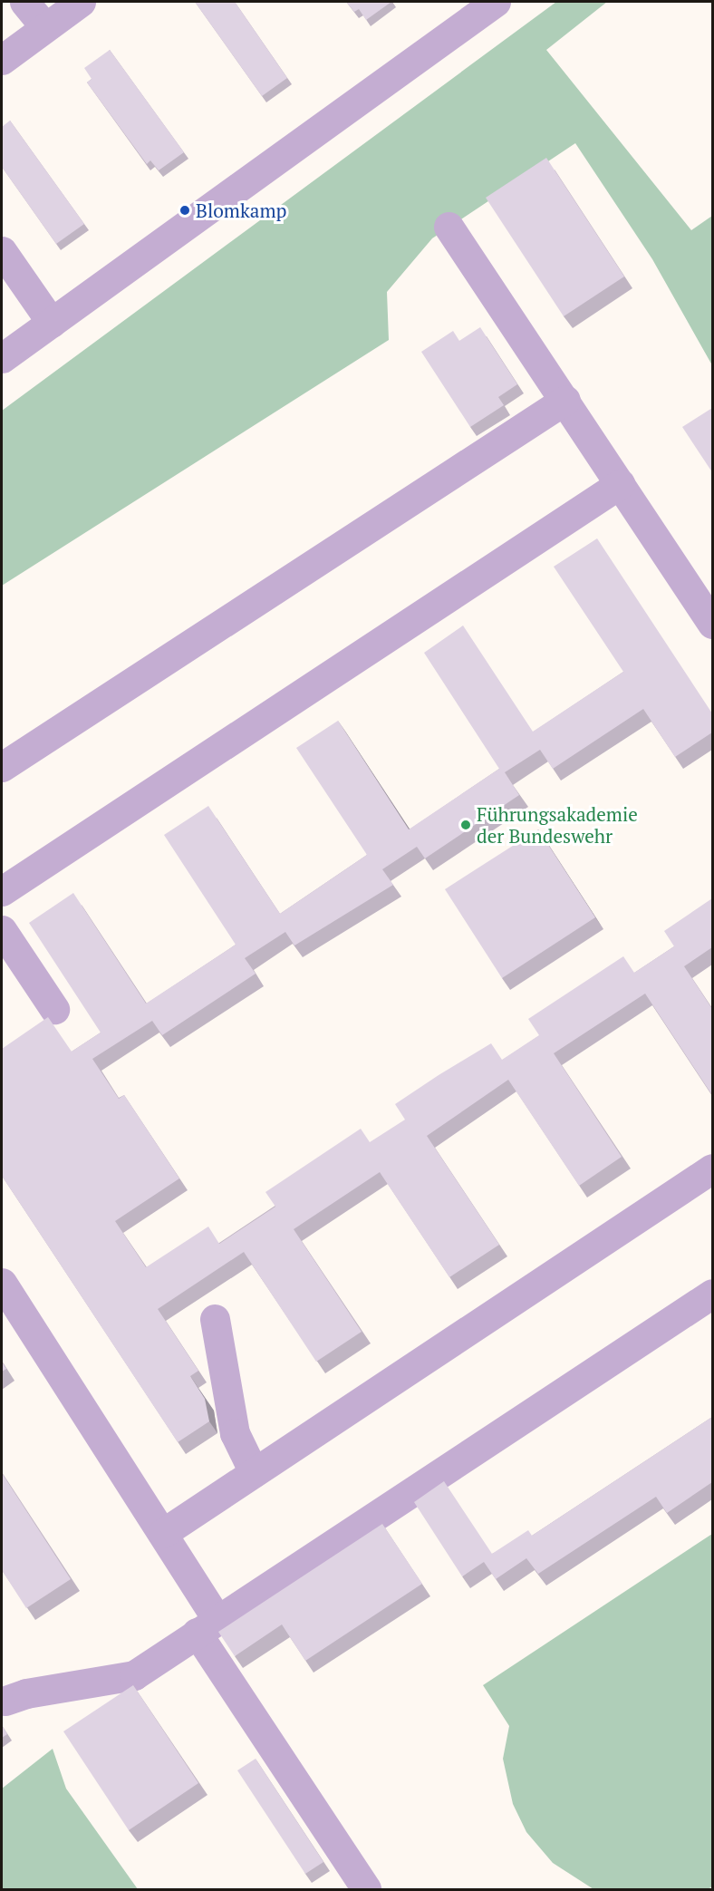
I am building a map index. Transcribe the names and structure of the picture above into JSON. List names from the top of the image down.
{
  "places": ["Blomkamp", "Führungsakademie der Bundeswehr"]
}
